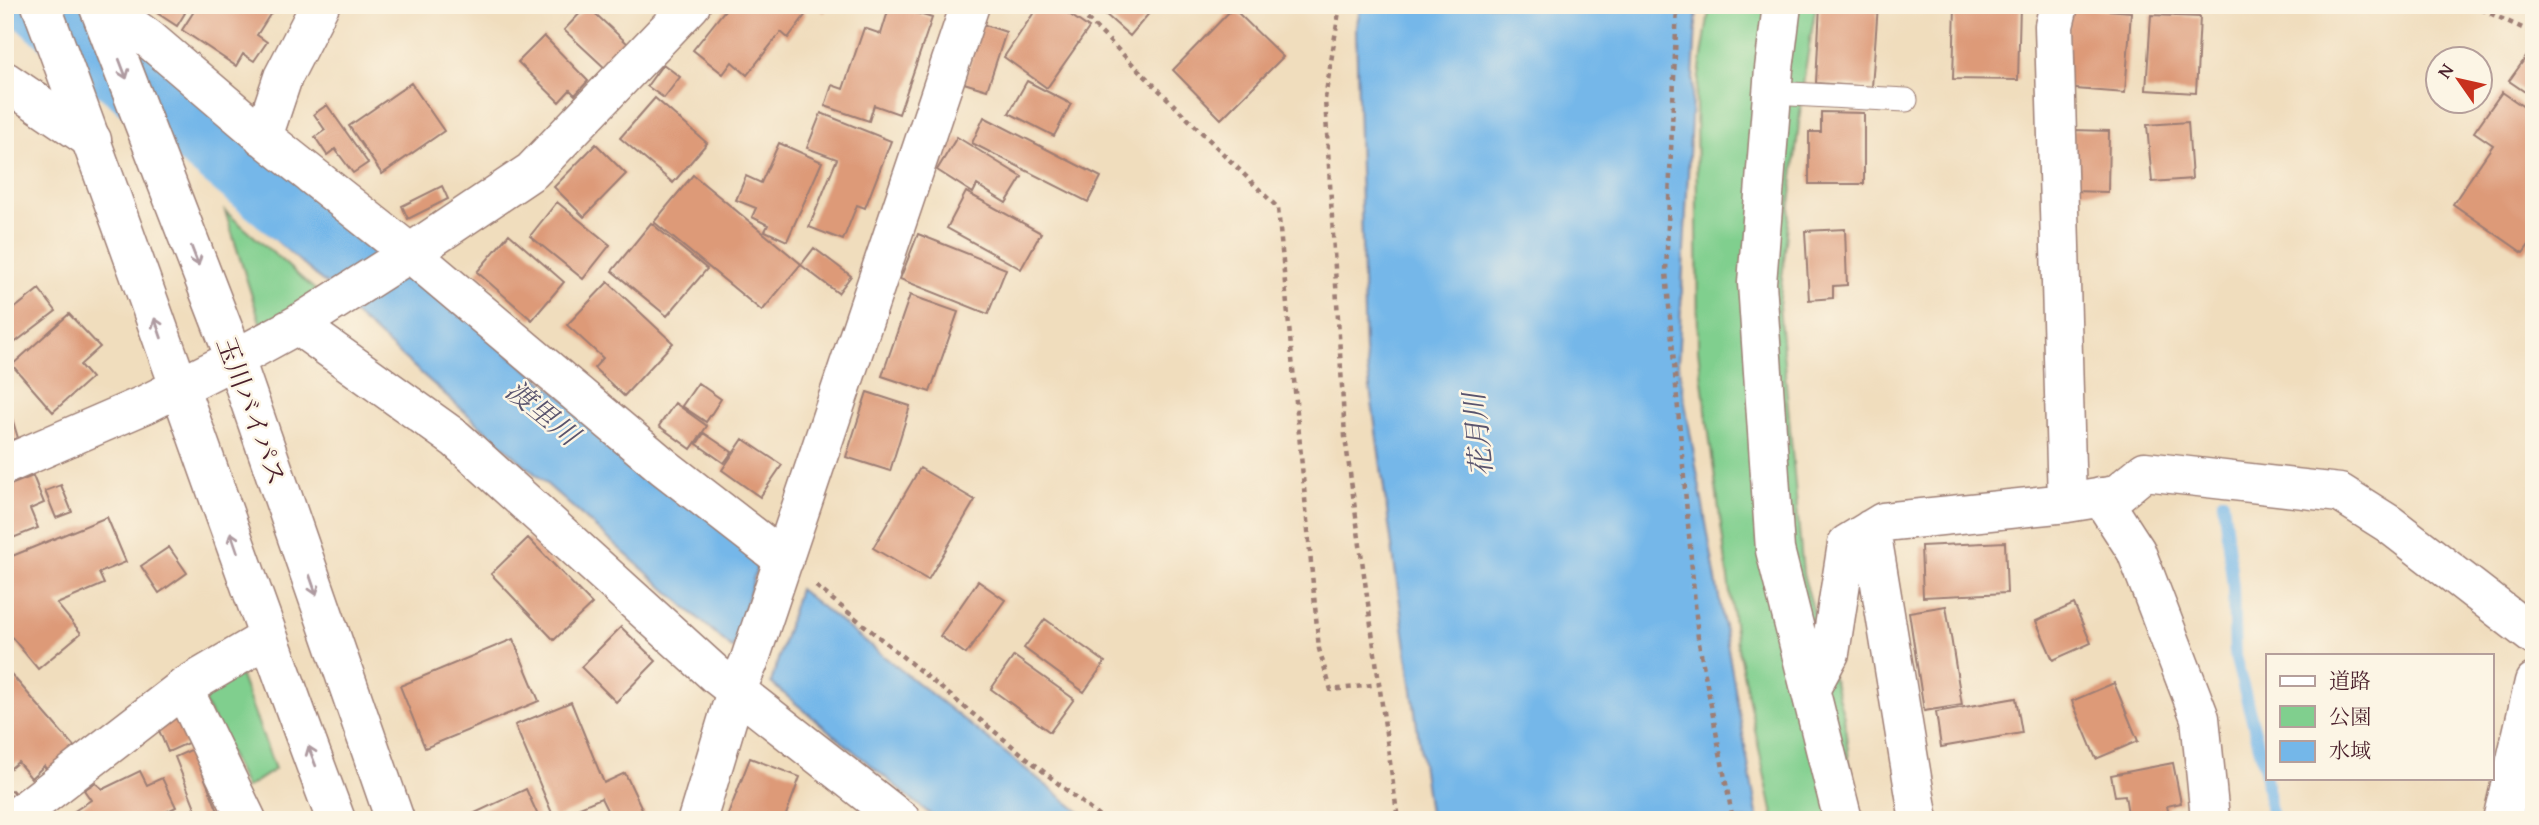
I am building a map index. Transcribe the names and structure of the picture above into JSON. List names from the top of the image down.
{
  "streets": {
    "main road": ["玉川バイパス"]
  },
  "water": ["渡里川", "花月川"],
  "legend": ["道路", "公園", "水域"],
  "north": "top left"
}
